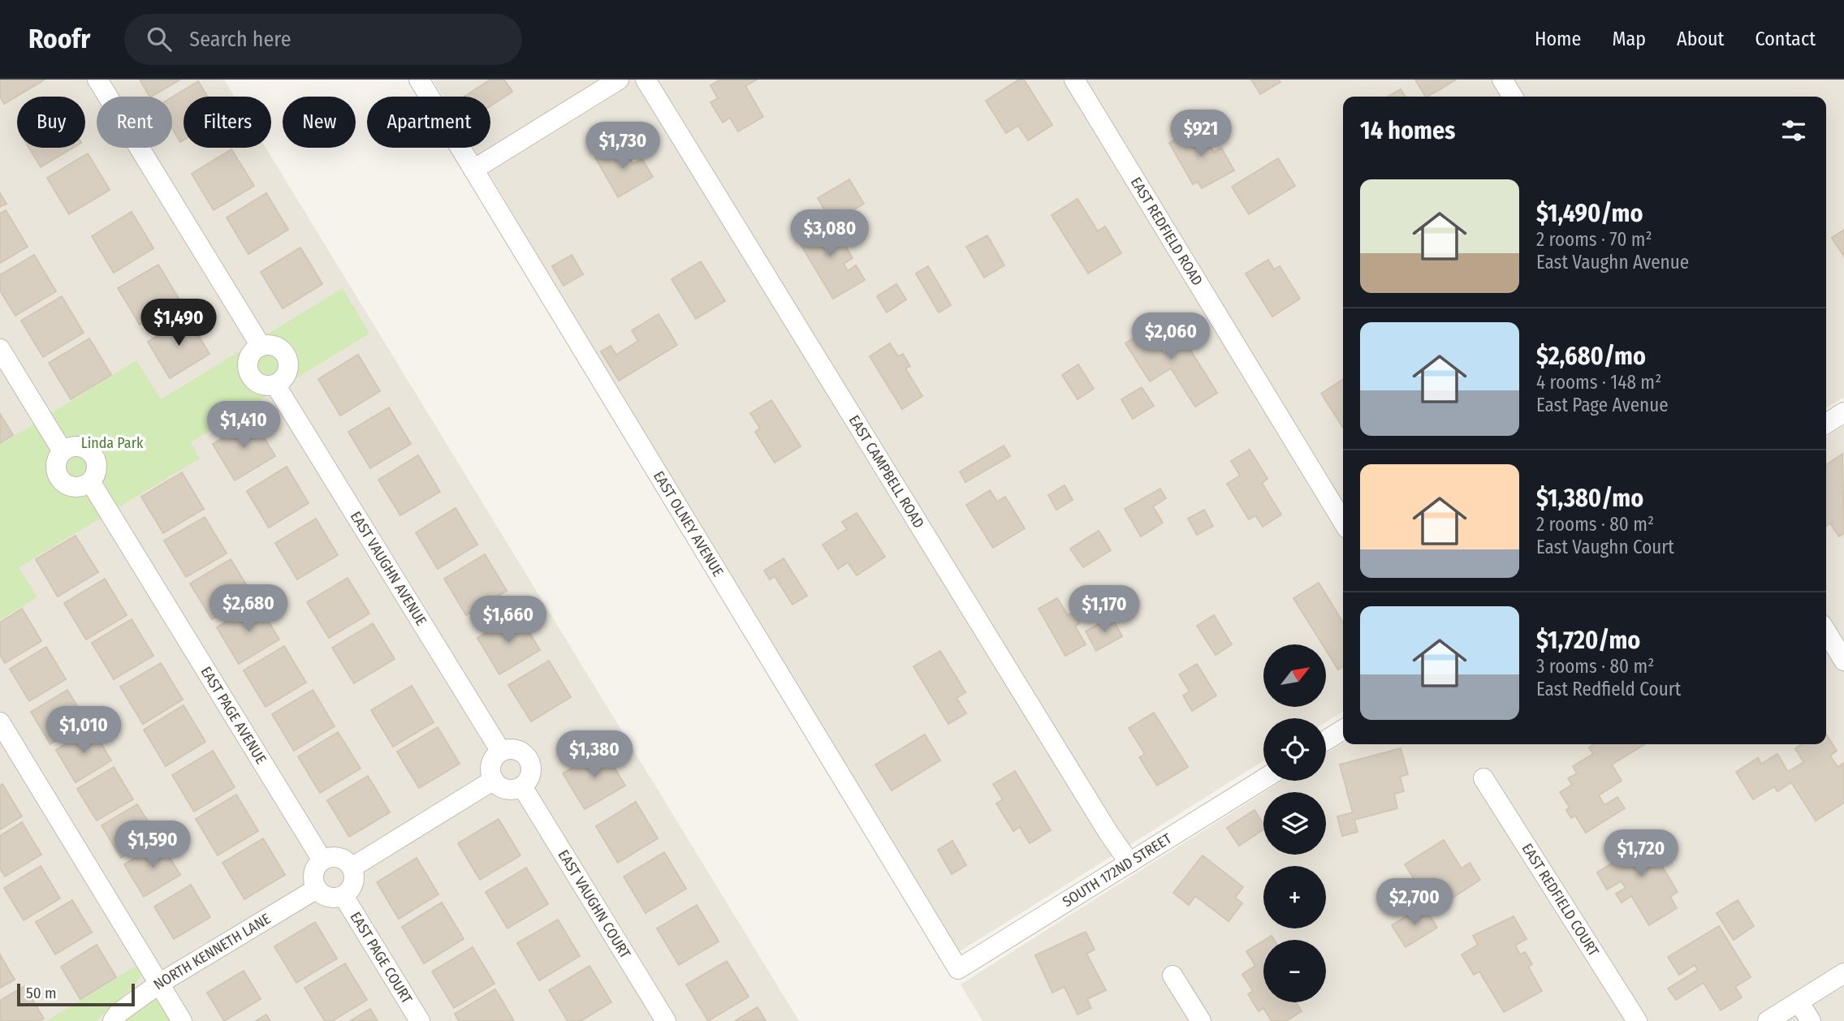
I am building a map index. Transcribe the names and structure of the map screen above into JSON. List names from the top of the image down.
{
  "streets": {
    "street": [
      "EAST REDFIELD ROAD",
      "EAST CAMPBELL ROAD",
      "EAST OLNEY AVENUE",
      "EAST VAUGHN AVENUE",
      "EAST PAGE AVENUE",
      "SOUTH 172ND STREET",
      "EAST REDFIELD COURT",
      "EAST VAUGHN COURT",
      "NORTH KENNETH LANE",
      "EAST PAGE COURT"
    ]
  },
  "crossings": [
    ["EAST CAMPBELL ROAD", "SOUTH 172ND STREET"],
    ["EAST OLNEY AVENUE", "SOUTH 172ND STREET"],
    ["EAST VAUGHN AVENUE", "EAST VAUGHN COURT"],
    ["EAST PAGE AVENUE", "NORTH KENNETH LANE"],
    ["EAST PAGE AVENUE", "EAST PAGE COURT"],
    ["NORTH KENNETH LANE", "EAST PAGE COURT"]
  ],
  "parks": ["Linda Park"],
  "scale_bar": "50 m",
  "north": "top right",
  "page": {
    "header": "Roofr",
    "search": "Search here",
    "nav": [
      "Home",
      "Map",
      "About",
      "Contact"
    ],
    "chip": [
      "Buy",
      "Rent",
      "Filters",
      "New",
      "Apartment"
    ],
    "heading": "14 homes",
    "price": [
      "$921",
      "$1,730",
      "$3,080",
      "$1,490",
      "$2,060",
      "$1,410",
      "$2,680",
      "$1,170",
      "$1,660",
      "$1,010",
      "$1,380",
      "$1,590",
      "$1,720",
      "$2,700"
    ],
    "list": [
      {
        "name": "$1,490/mo",
        "note": "2 rooms · 70 m² · East Vaughn Avenue"
      },
      {
        "name": "$2,680/mo",
        "note": "4 rooms · 148 m² · East Page Avenue"
      },
      {
        "name": "$1,380/mo",
        "note": "2 rooms · 80 m² · East Vaughn Court"
      },
      {
        "name": "$1,720/mo",
        "note": "3 rooms · 80 m² · East Redfield Court"
      }
    ],
    "map_buttons": ["+", "−"],
    "scale": "50 m"
  }
}
